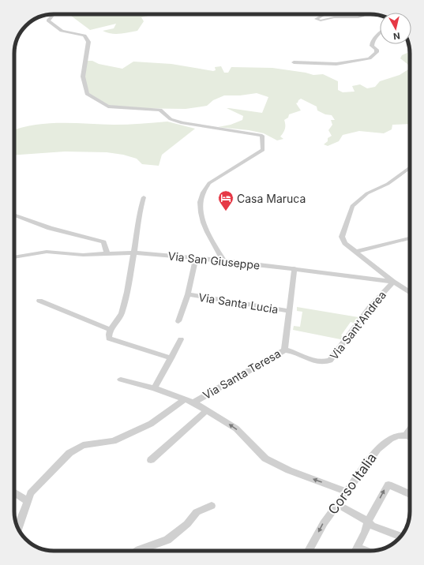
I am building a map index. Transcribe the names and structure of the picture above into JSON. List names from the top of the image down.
{
  "streets": {
    "street": [
      "Via San Giuseppe",
      "Via Santa Lucia",
      "Via Sant'Andrea",
      "Via Santa Teresa",
      "Corso Italia"
    ]
  },
  "crossings": [
    ["Via San Giuseppe", "Via Sant'Andrea"],
    ["Via San Giuseppe", "Via Santa Teresa"],
    ["Via Santa Lucia", "Via Santa Teresa"],
    ["Via Sant'Andrea", "Via Santa Teresa"]
  ],
  "places": {
    "hotel": ["Casa Maruca"]
  },
  "north": "bottom"
}
